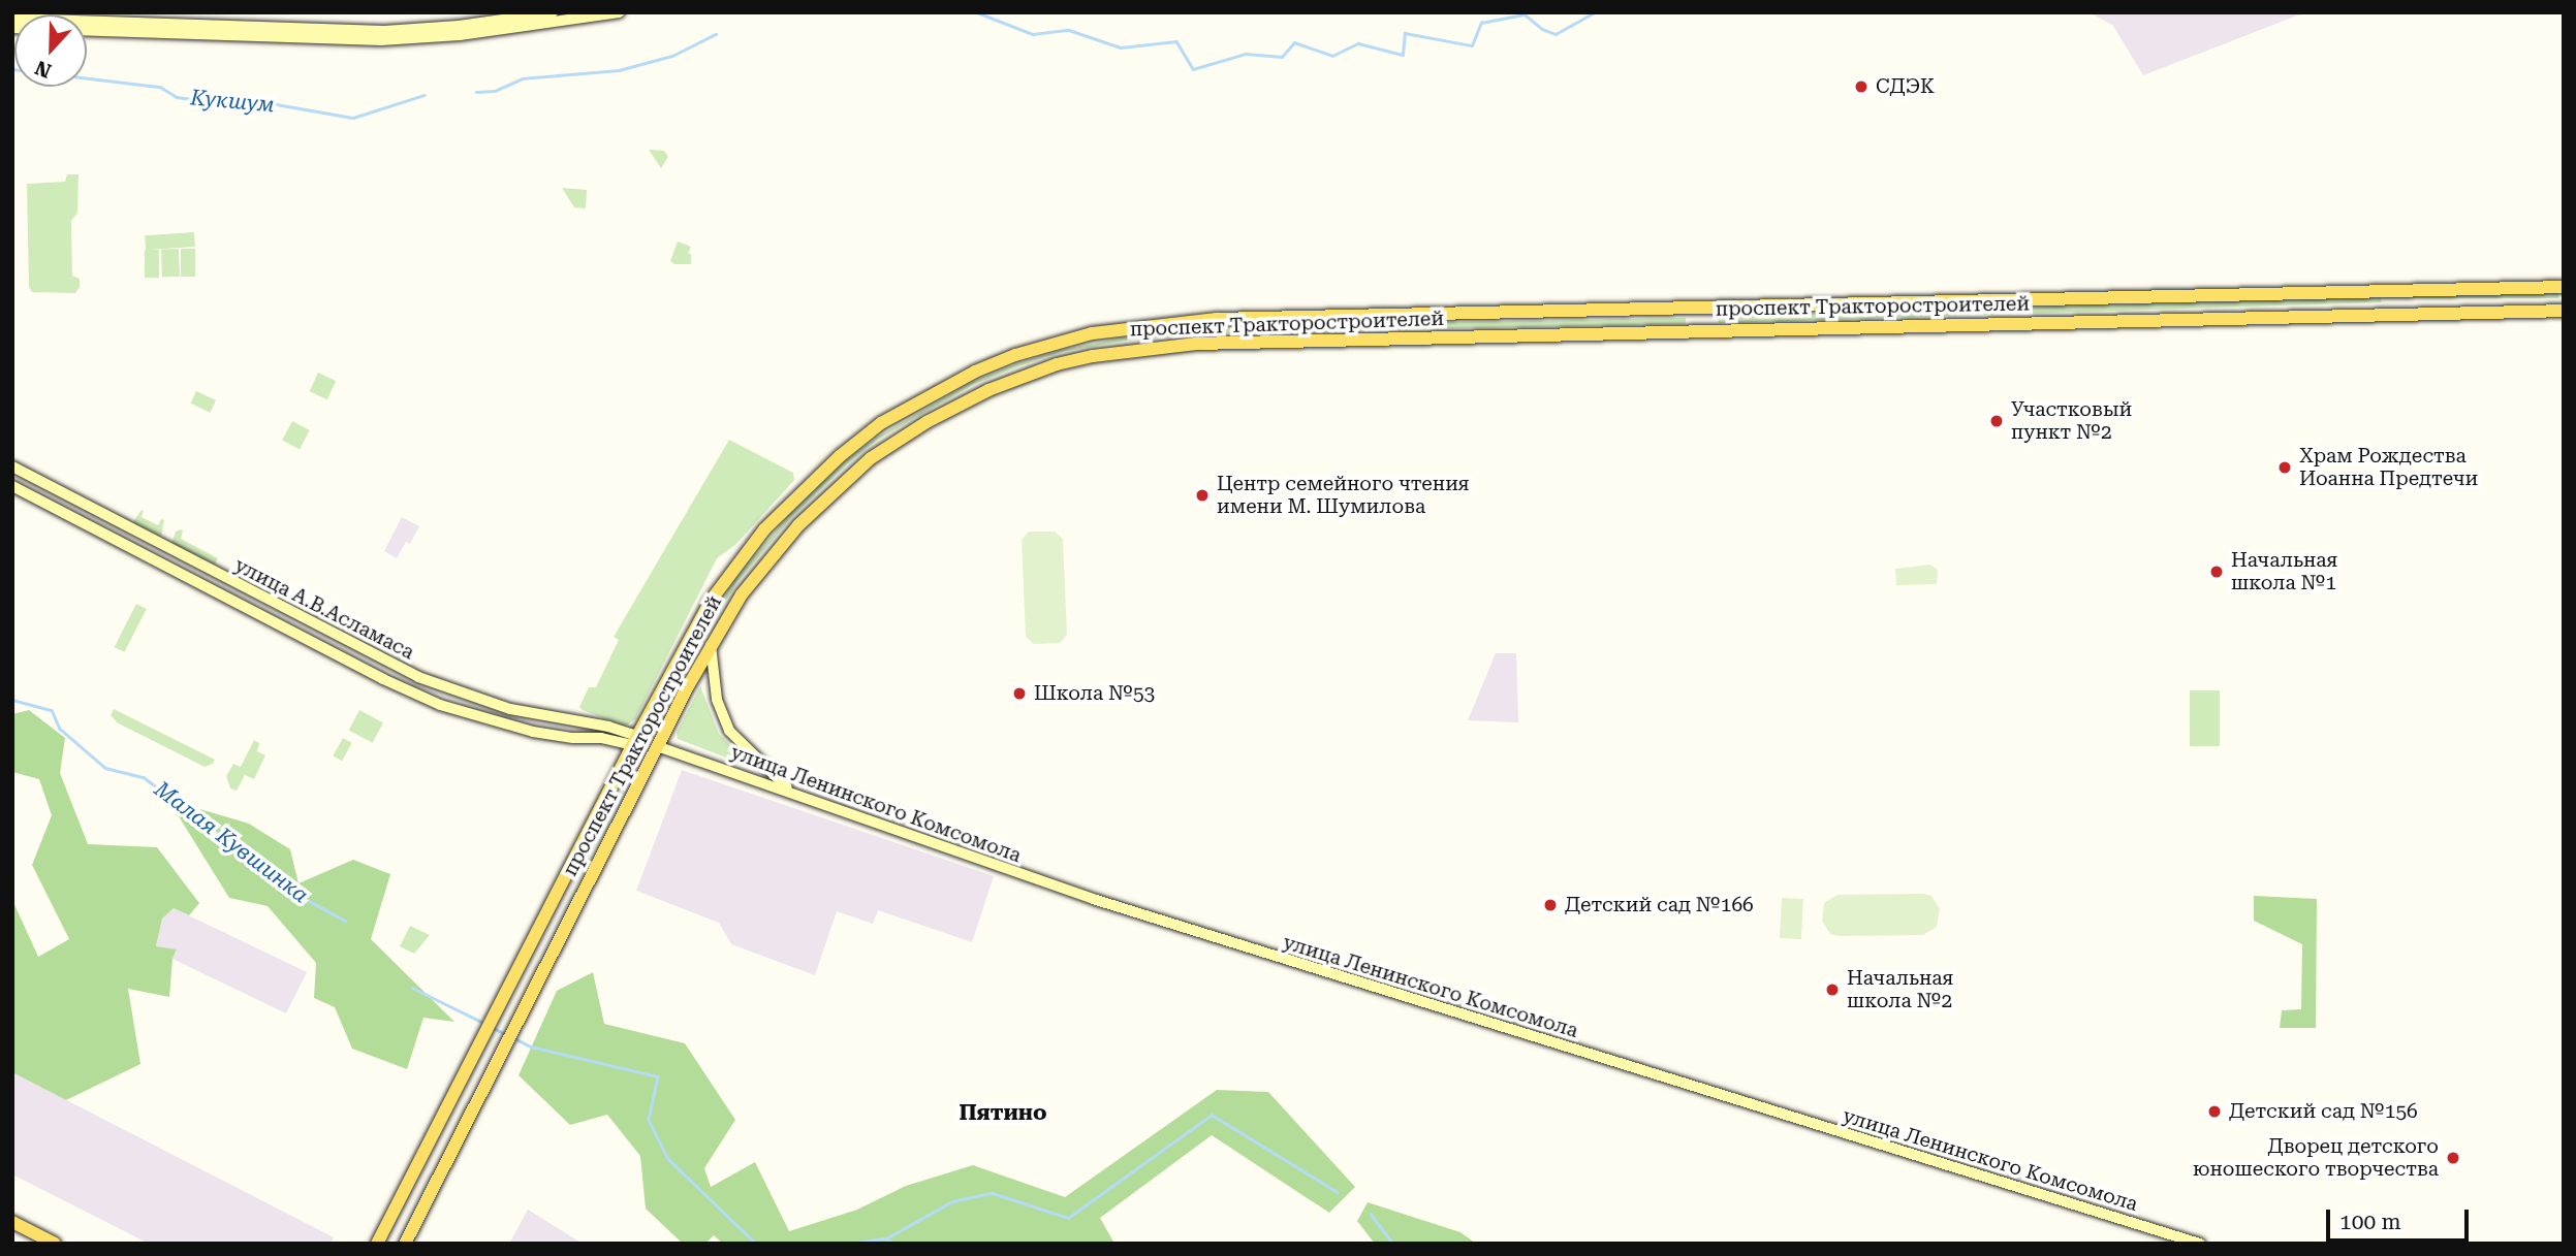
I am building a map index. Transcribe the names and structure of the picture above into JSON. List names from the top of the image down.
{
  "streets": {
    "main road": ["проспект Тракторостроителей"],
    "street": ["улица А.В.Асламаса", "улица Ленинского Комсомола"]
  },
  "crossings": [
    ["проспект Тракторостроителей", "улица А.В.Асламаса"],
    ["проспект Тракторостроителей", "улица Ленинского Комсомола"]
  ],
  "districts": ["Пятино"],
  "water": ["Кукшум", "Малая Кувшинка"],
  "places": [
    "СДЭК",
    "Участковый пункт №2",
    "Храм Рождества Иоанна Предтечи",
    "Центр семейного чтения имени М. Шумилова",
    "Начальная школа №1",
    "Школа №53",
    "Детский сад №166",
    "Начальная школа №2",
    "Детский сад №156",
    "Дворец детского юношеского творчества"
  ],
  "scale_bar": "100 m",
  "north": "bottom"
}
